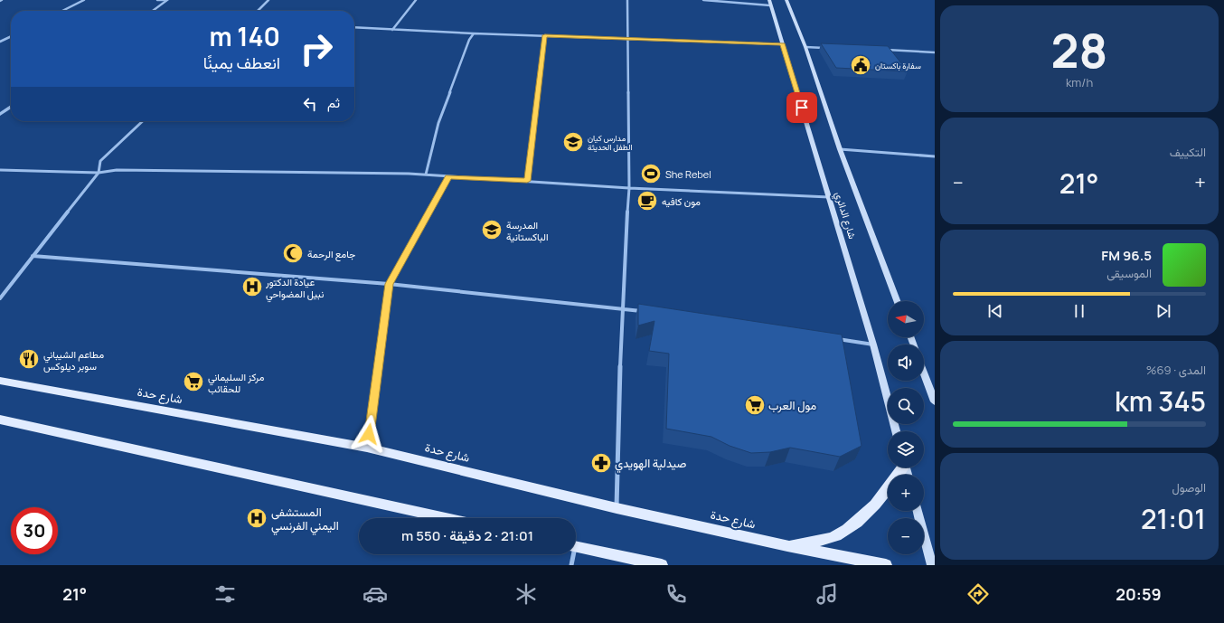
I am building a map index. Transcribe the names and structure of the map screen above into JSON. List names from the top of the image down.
{
  "streets": {
    "main road": ["شارع الدائري", "شارع حدة"]
  },
  "places": {
    "public building": ["سفارة باكستان"],
    "school or university": ["مدارس كيان الطفل الحديثة", "المدرسة الباكستانية"],
    "sports": ["She Rebel"],
    "cafe": ["مون كافيه"],
    "mosque": ["جامع الرحمة"],
    "hospital": ["عيادة الدكتور نبيل المضواحي", "المستشفى اليمني الفرنسي"],
    "restaurant": ["مطاعم الشيباني سوبر ديلوكس"],
    "supermarket": ["مركز السليماني للحقائب", "مول العرب"],
    "pharmacy": ["صيدلية الهويدي"]
  },
  "north": "left",
  "page": {
    "tile": [
      ["28", "km/h"],
      "التكييف",
      ["المدى · 69%", "345 km"],
      ["الوصول", "21:01"]
    ],
    "turn": ["140 m", "انعطف يمينًا"],
    "then": "ثم",
    "heat": ["−", "21°", "+"],
    "song": ["96.5 FM", "الموسيقى"],
    "map_buttons": ["+", "−"],
    "limit": "30",
    "trip": "21:01 · 2 دقيقة · 550 m",
    "tabs": ["20:59", "21°"]
  }
}
